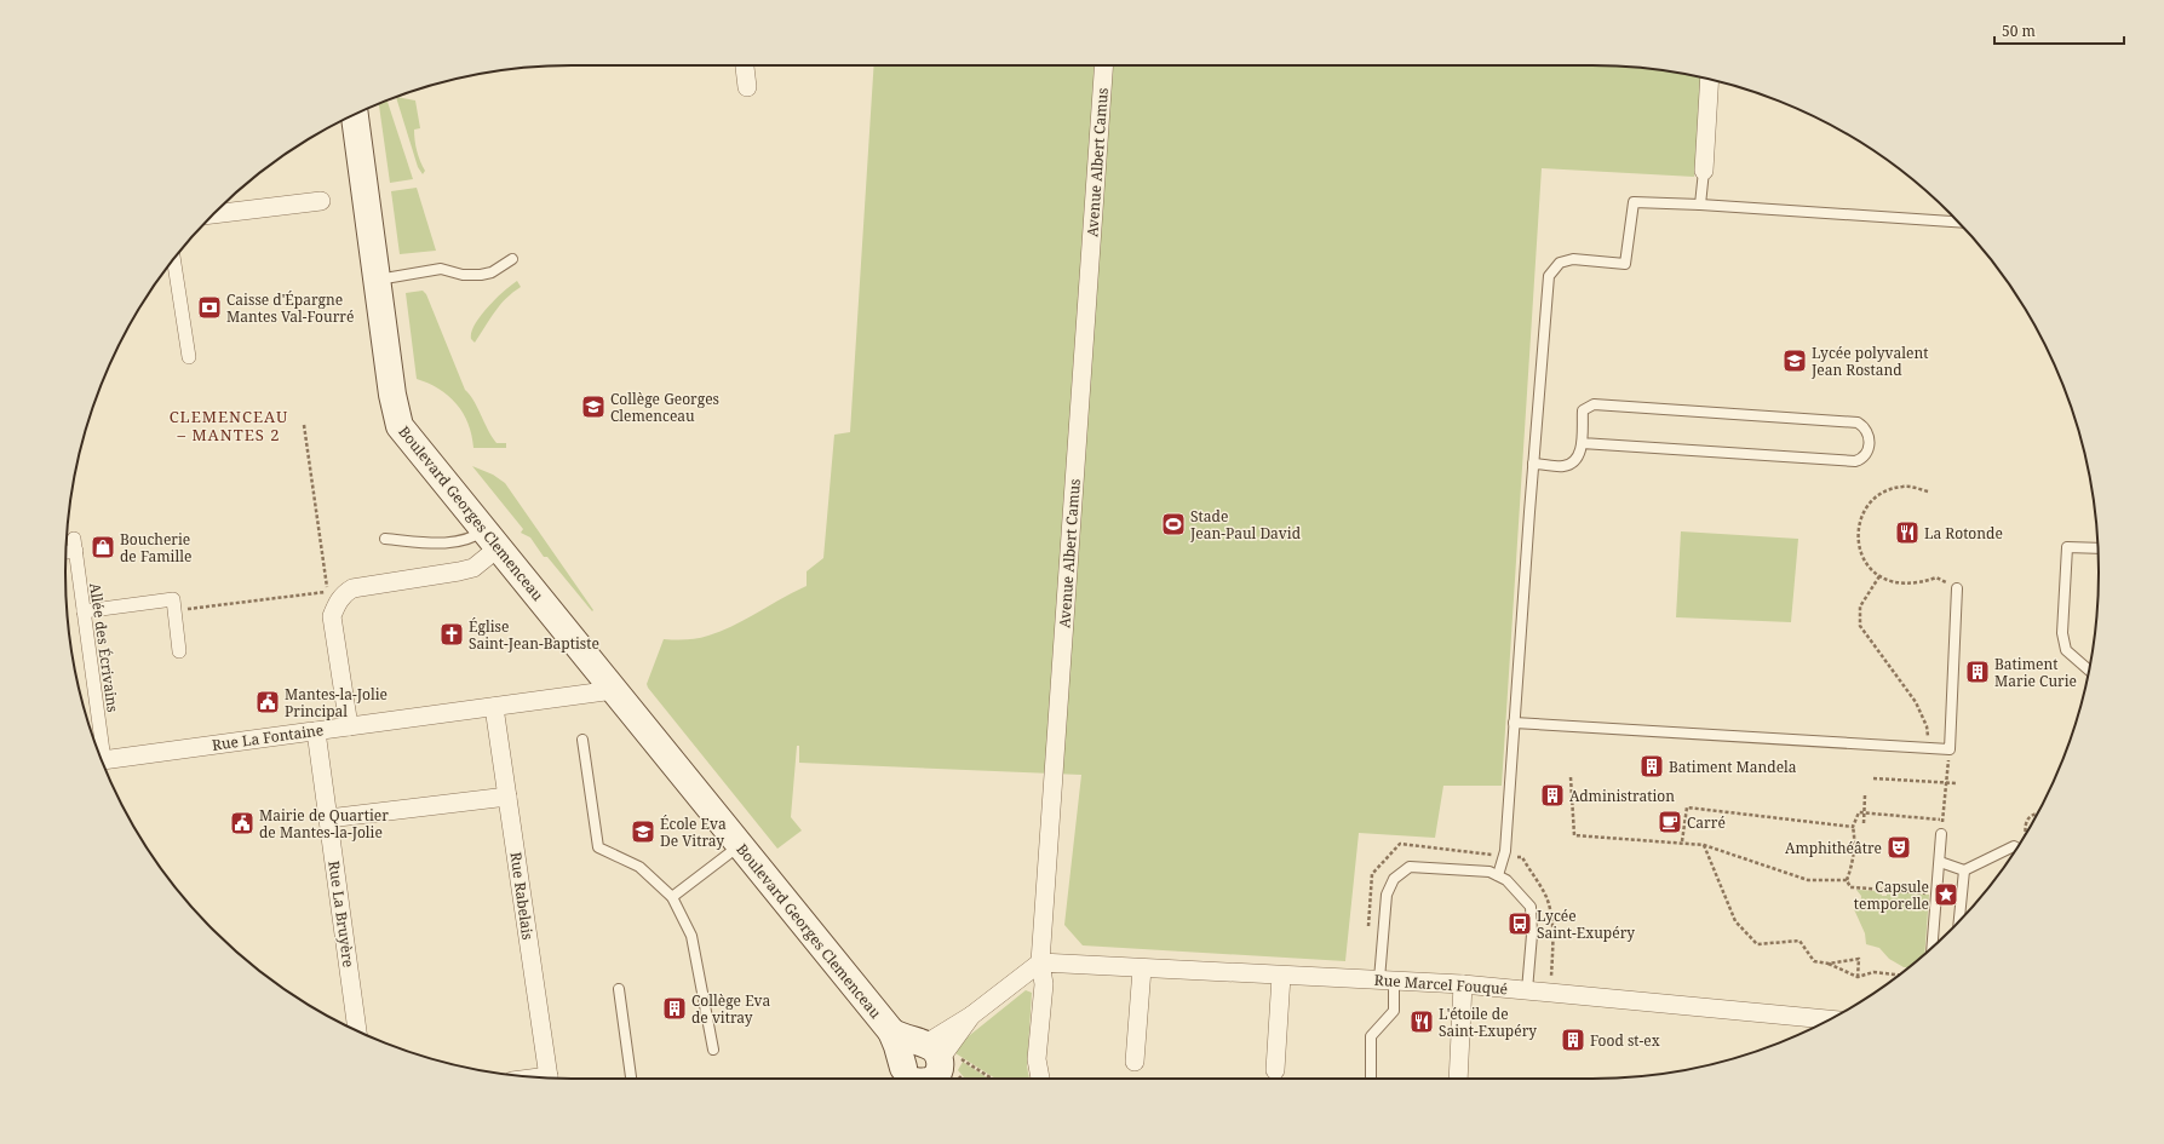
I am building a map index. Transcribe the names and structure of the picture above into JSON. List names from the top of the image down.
{
  "streets": {
    "main road": ["Boulevard Georges Clemenceau"],
    "street": [
      "Avenue Albert Camus",
      "Allée des Écrivains",
      "Rue La Fontaine",
      "Rue Rabelais",
      "Rue La Bruyère",
      "Rue Marcel Fouqué"
    ]
  },
  "crossings": [
    ["Avenue Albert Camus", "Rue Marcel Fouqué"],
    ["Boulevard Georges Clemenceau", "Rue La Fontaine"],
    ["Rue La Fontaine", "Rue Rabelais"],
    ["Rue La Fontaine", "Rue La Bruyère"]
  ],
  "districts": ["CLEMENCEAU – MANTES 2"],
  "places": {
    "bank": ["Caisse d'Épargne Mantes Val-Fourré"],
    "school or university": ["Lycée polyvalent Jean Rostand", "Collège Georges Clemenceau", "École Eva De Vitray"],
    "sports": ["Stade Jean-Paul David"],
    "restaurant": ["La Rotonde", "L'étoile de Saint-Exupéry"],
    "shop": ["Boucherie de Famille"],
    "church": ["Église Saint-Jean-Baptiste"],
    "building": [
      "Batiment Marie Curie",
      "Batiment Mandela",
      "Administration",
      "Collège Eva de vitray",
      "Food st-ex"
    ],
    "public building": ["Mantes-la-Jolie Principal", "Mairie de Quartier de Mantes-la-Jolie"],
    "cafe": ["Carré"],
    "theatre": ["Amphithéâtre"],
    "place": ["Capsule temporelle"],
    "bus stop": ["Lycée Saint-Exupéry"]
  },
  "scale_bar": "50 m"
}
